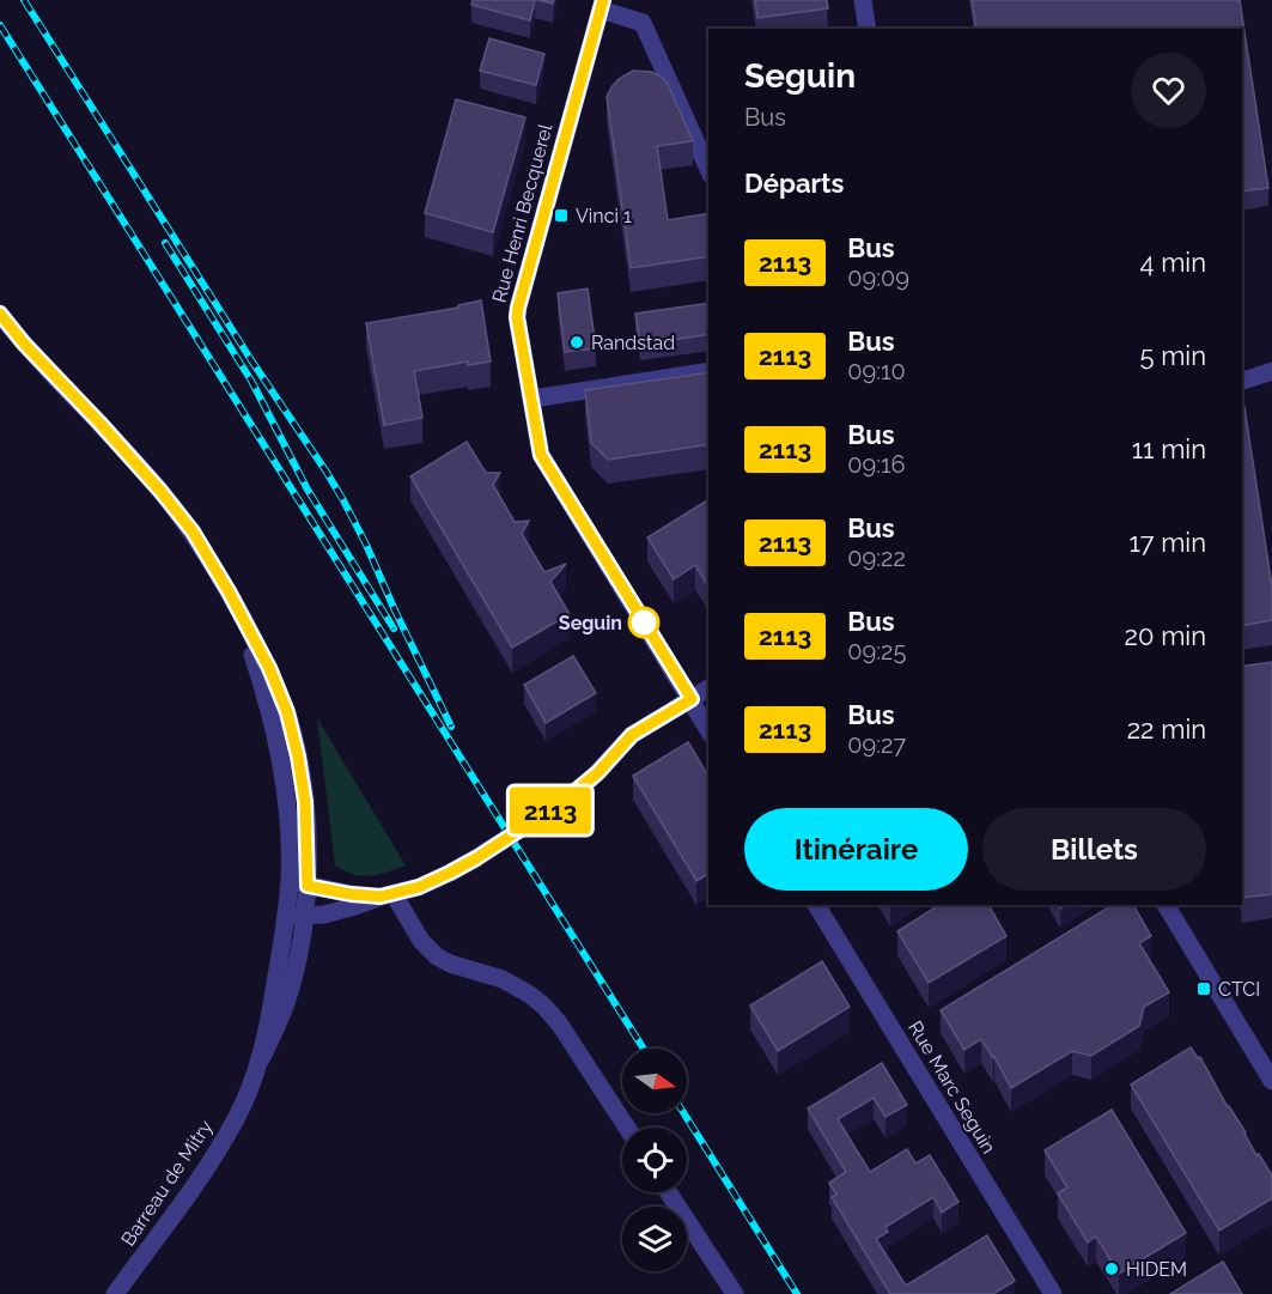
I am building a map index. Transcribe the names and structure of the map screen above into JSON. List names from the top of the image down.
{
  "streets": {
    "street": ["Rue Henri Becquerel", "Rue Marc Seguin", "Barreau de Mitry"]
  },
  "places": {
    "transit": ["Vinci 1", "CTCI"],
    "other": ["Randstad", "Seguin", "HIDEM"]
  },
  "lines": ["bus line 2113"],
  "north": "right",
  "page": {
    "on_map": "2113",
    "heading": [
      ["Seguin", "Bus"],
      "Départs"
    ],
    "list": [
      {
        "mark": "2113",
        "name": "Bus",
        "note": "09:09",
        "value": "4 min"
      },
      {
        "mark": "2113",
        "name": "Bus",
        "note": "09:10",
        "value": "5 min"
      },
      {
        "mark": "2113",
        "name": "Bus",
        "note": "09:16",
        "value": "11 min"
      },
      {
        "mark": "2113",
        "name": "Bus",
        "note": "09:22",
        "value": "17 min"
      },
      {
        "mark": "2113",
        "name": "Bus",
        "note": "09:25",
        "value": "20 min"
      },
      {
        "mark": "2113",
        "name": "Bus",
        "note": "09:27",
        "value": "22 min"
      }
    ],
    "buttons": ["Itinéraire", "Billets"]
  }
}
